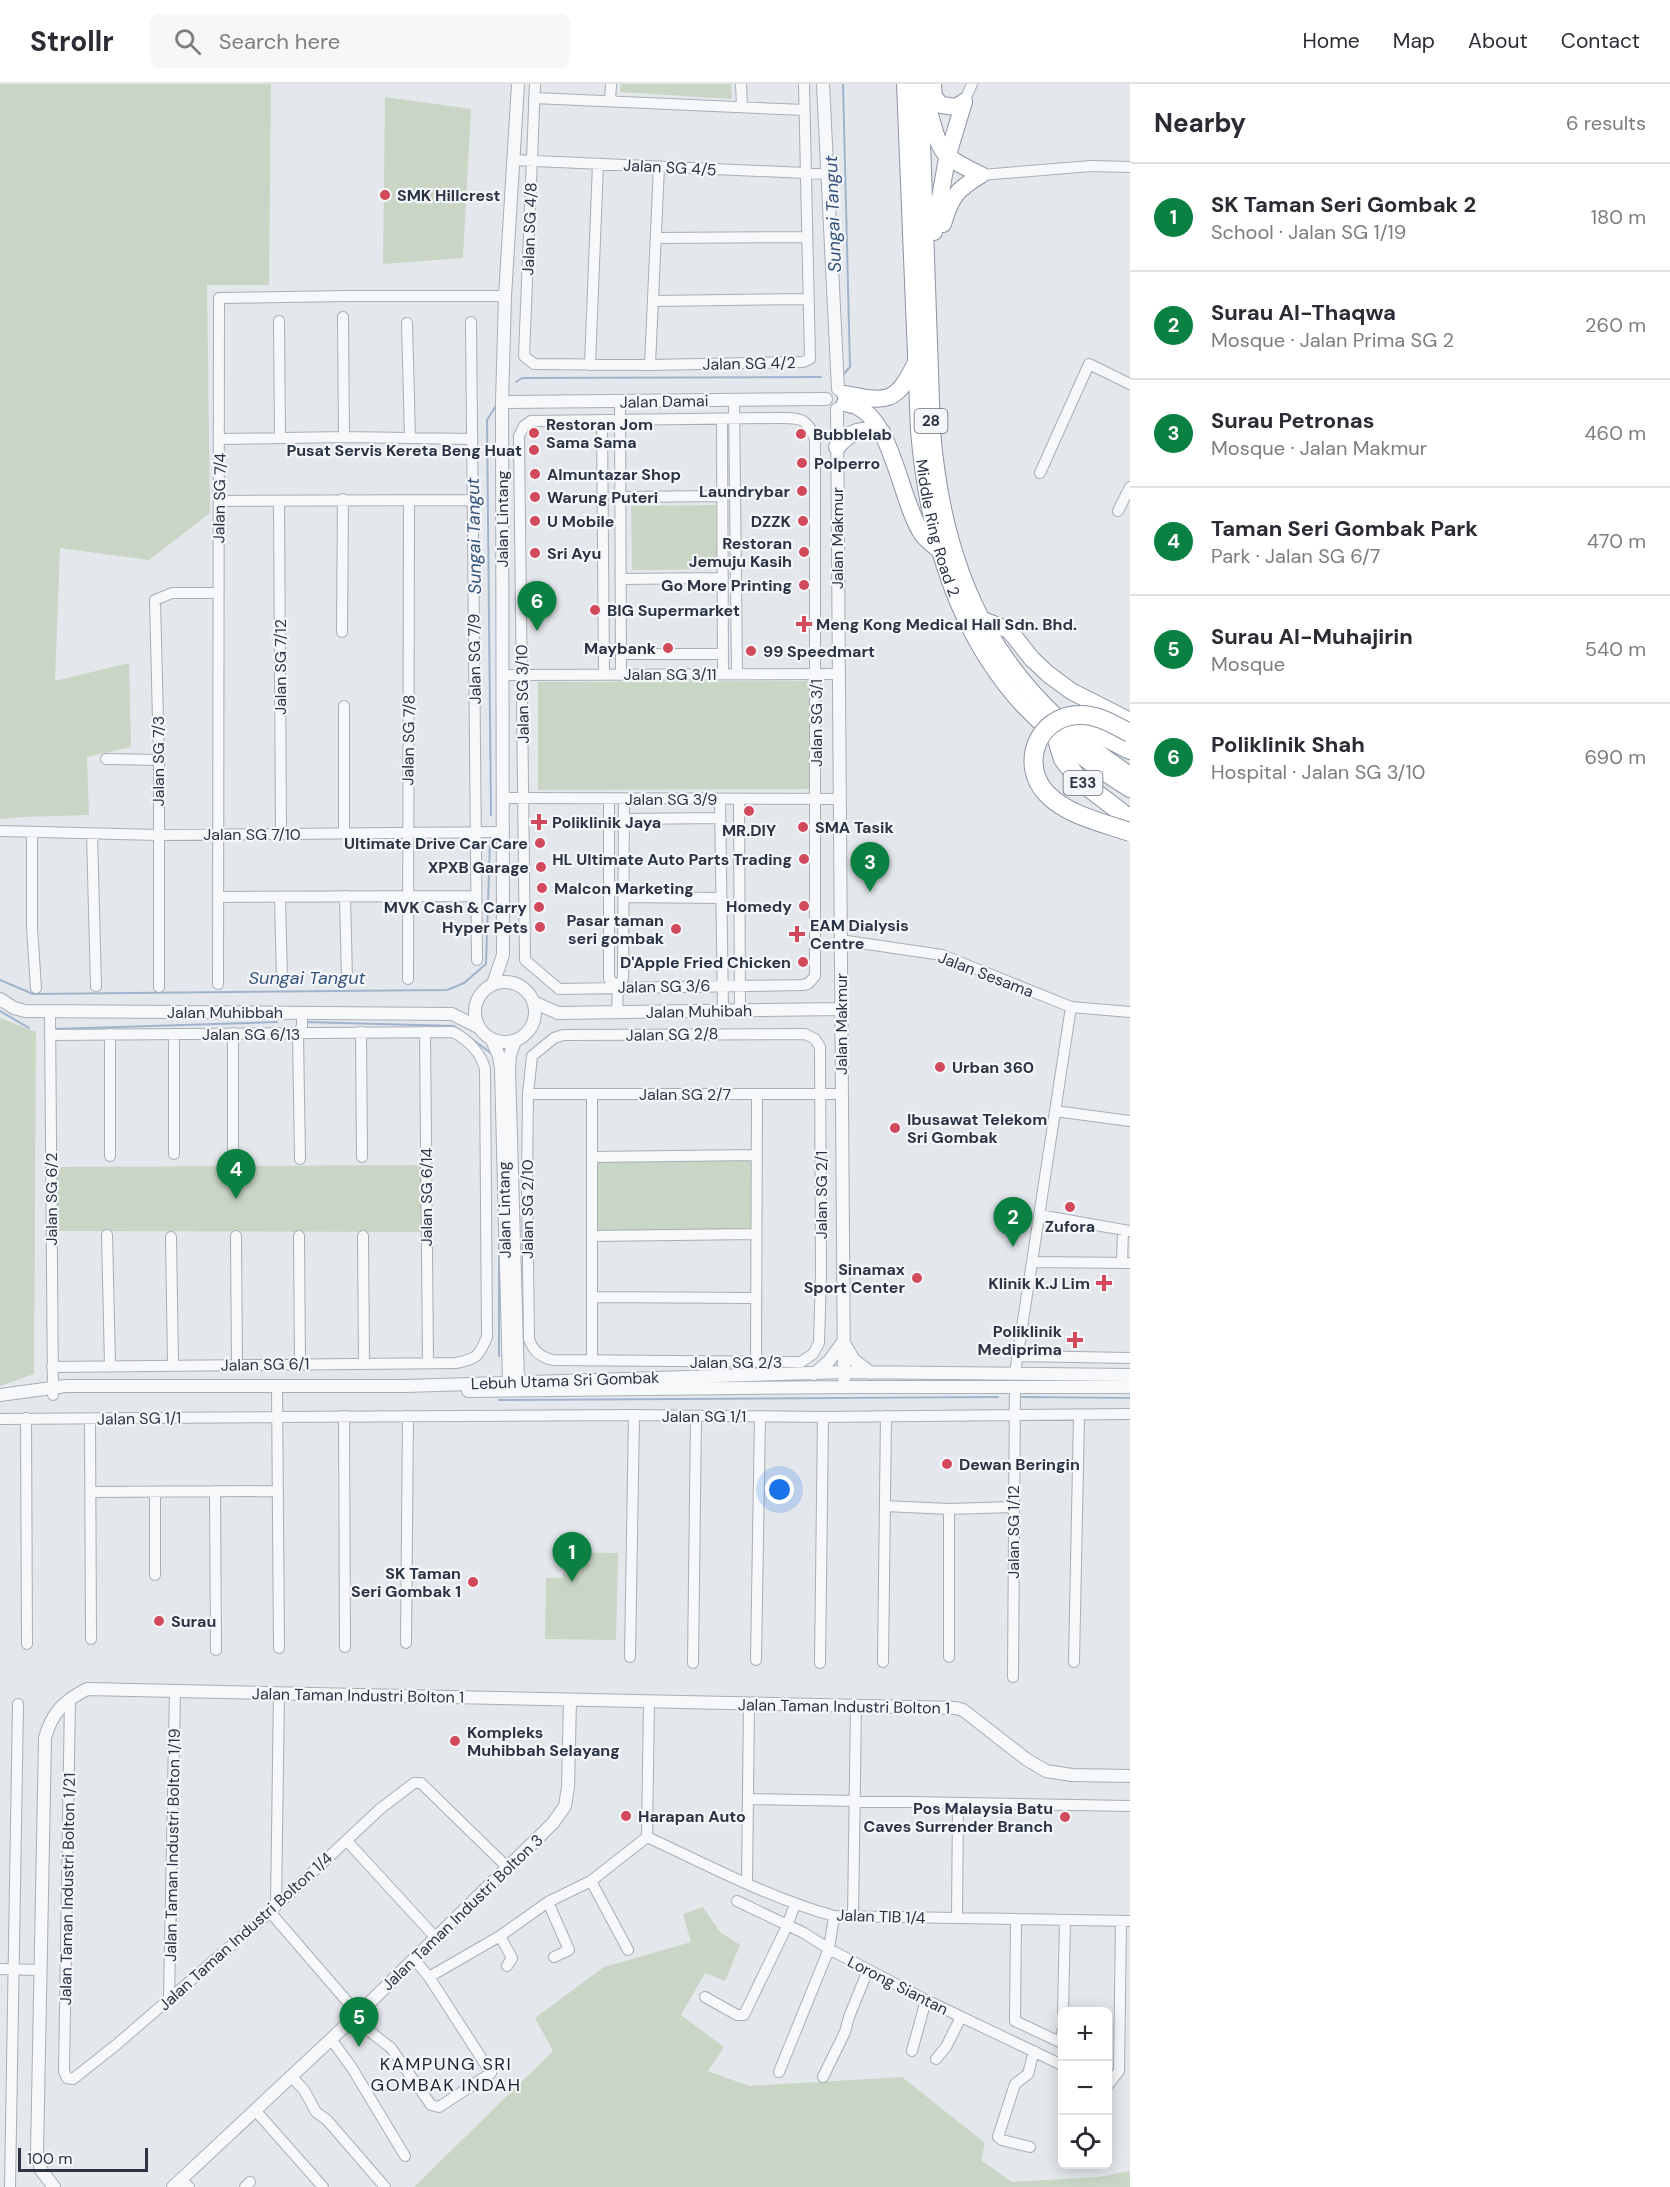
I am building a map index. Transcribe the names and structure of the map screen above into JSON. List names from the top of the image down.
{
  "streets": {
    "highway": ["28", "Middle Ring Road 2", "E33"],
    "street": [
      "Jalan SG 4/5",
      "Jalan SG 4/8",
      "Jalan SG 4/2",
      "Jalan Damai",
      "Jalan SG 7/4",
      "Jalan Lintang",
      "Jalan Makmur",
      "Jalan SG 7/9",
      "Jalan SG 7/12",
      "Jalan SG 3/11",
      "Jalan SG 3/10",
      "Jalan SG 3/1",
      "Jalan SG 7/8",
      "Jalan SG 7/3",
      "Jalan SG 3/9",
      "Jalan SG 7/10",
      "Jalan Sesama",
      "Jalan SG 3/6",
      "Jalan Muhibah",
      "Jalan Muhibbah",
      "Jalan SG 6/13",
      "Jalan SG 2/8",
      "Jalan SG 2/7",
      "Jalan SG 2/1",
      "Jalan SG 6/14",
      "Jalan SG 6/2",
      "Jalan SG 2/10",
      "Jalan SG 2/3",
      "Jalan SG 6/1",
      "Lebuh Utama Sri Gombak",
      "Jalan SG 1/1",
      "Jalan SG 1/12",
      "Jalan Taman Industri Bolton 1",
      "Jalan Taman Industri Bolton 1/19",
      "Jalan Taman Industri Bolton 1/21",
      "Jalan Taman Industri Bolton 3",
      "Jalan TIB 1/4",
      "Jalan Taman Industri Bolton 1/4",
      "Lorong Siantan"
    ]
  },
  "crossings": [
    ["Jalan SG 4/5", "Jalan SG 4/8"],
    ["Jalan SG 4/5", "Jalan SG 4/2"],
    ["Jalan SG 4/5", "Jalan Lintang"],
    ["Jalan SG 4/8", "Jalan SG 4/2"],
    ["Jalan Damai", "Jalan Lintang"],
    ["Jalan Damai", "Jalan Makmur"],
    ["Jalan SG 7/4", "Jalan Lintang"],
    ["Jalan SG 7/4", "Jalan SG 7/3"],
    ["Jalan SG 7/4", "Jalan SG 7/10"],
    ["Jalan Lintang", "Jalan SG 3/11"],
    ["Jalan Lintang", "Jalan SG 3/9"],
    ["Jalan Lintang", "Jalan SG 7/10"],
    ["Jalan Lintang", "Jalan Muhibah"],
    ["Jalan Lintang", "Jalan Muhibbah"],
    ["Jalan Lintang", "Lebuh Utama Sri Gombak"],
    ["Middle Ring Road 2", "E33"],
    ["Jalan Makmur", "Jalan SG 3/11"],
    ["Jalan Makmur", "Jalan SG 3/9"],
    ["Jalan Makmur", "Jalan Sesama"],
    ["Jalan Makmur", "Jalan Muhibah"],
    ["Jalan Makmur", "Jalan SG 2/7"],
    ["Jalan Makmur", "Lebuh Utama Sri Gombak"],
    ["Jalan SG 7/9", "Jalan SG 7/10"],
    ["Jalan SG 7/12", "Jalan SG 7/10"],
    ["Jalan SG 3/11", "Jalan SG 3/10"],
    ["Jalan SG 3/11", "Jalan SG 3/1"],
    ["Jalan SG 3/10", "Jalan SG 3/9"],
    ["Jalan SG 3/10", "Jalan SG 3/6"],
    ["Jalan SG 3/1", "Jalan SG 3/9"],
    ["Jalan SG 3/1", "Jalan SG 3/6"],
    ["Jalan SG 7/8", "Jalan SG 7/10"],
    ["Jalan SG 7/3", "Jalan SG 7/10"],
    ["Jalan Muhibah", "Jalan Muhibbah"],
    ["Jalan Muhibbah", "Jalan SG 6/2"],
    ["Jalan SG 6/13", "Jalan SG 6/14"],
    ["Jalan SG 6/13", "Jalan SG 6/2"],
    ["Jalan SG 6/13", "Jalan SG 6/1"],
    ["Jalan SG 2/8", "Jalan SG 2/1"],
    ["Jalan SG 2/8", "Jalan SG 2/10"],
    ["Jalan SG 2/7", "Jalan SG 2/1"],
    ["Jalan SG 2/7", "Jalan SG 2/10"],
    ["Jalan SG 2/1", "Jalan SG 2/3"],
    ["Jalan SG 6/14", "Jalan SG 6/1"],
    ["Jalan SG 6/2", "Jalan SG 6/1"],
    ["Jalan SG 6/2", "Lebuh Utama Sri Gombak"],
    ["Jalan SG 2/10", "Jalan SG 2/3"],
    ["Lebuh Utama Sri Gombak", "Jalan SG 1/12"],
    ["Jalan SG 1/1", "Jalan SG 1/12"],
    ["Jalan Taman Industri Bolton 1", "Jalan Taman Industri Bolton 1/19"],
    ["Jalan Taman Industri Bolton 1", "Jalan Taman Industri Bolton 1/21"],
    ["Jalan Taman Industri Bolton 1", "Jalan Taman Industri Bolton 3"],
    ["Jalan Taman Industri Bolton 1/19", "Jalan Taman Industri Bolton 1/4"],
    ["Jalan Taman Industri Bolton 1/21", "Jalan Taman Industri Bolton 1/4"],
    ["Jalan Taman Industri Bolton 3", "Jalan Taman Industri Bolton 1/4"]
  ],
  "districts": ["KAMPUNG SRI GOMBAK INDAH"],
  "water": ["Sungai Tangut"],
  "places": {
    "other": [
      "SMK Hillcrest",
      "Restoran Jom Sama Sama",
      "Bubblelab",
      "Pusat Servis Kereta Beng Huat",
      "Polperro",
      "Almuntazar Shop",
      "Laundrybar",
      "Warung Puteri",
      "U Mobile",
      "DZZK",
      "Restoran Jemuju Kasih",
      "Sri Ayu",
      "Go More Printing",
      "BIG Supermarket",
      "Maybank",
      "99 Speedmart",
      "MR.DIY",
      "SMA Tasik",
      "Ultimate Drive Car Care",
      "HL Ultimate Auto Parts Trading",
      "XPXB Garage",
      "Malcon Marketing",
      "Homedy",
      "MVK Cash & Carry",
      "Hyper Pets",
      "Pasar taman seri gombak",
      "D'Apple Fried Chicken",
      "Urban 360",
      "Ibusawat Telekom Sri Gombak",
      "Zufora",
      "Sinamax Sport Center",
      "Dewan Beringin",
      "SK Taman Seri Gombak 1",
      "Surau",
      "Kompleks Muhibbah Selayang",
      "Harapan Auto",
      "Pos Malaysia Batu Caves Surrender Branch"
    ],
    "health": [
      "Meng Kong Medical Hall Sdn. Bhd.",
      "Poliklinik Jaya",
      "EAM Dialysis Centre",
      "Klinik K.J Lim",
      "Poliklinik Mediprima"
    ]
  },
  "scale_bar": "100 m",
  "page": {
    "header": "Strollr",
    "search": "Search here",
    "nav": [
      "Home",
      "Map",
      "About",
      "Contact"
    ],
    "heading": ["Nearby", "6 results"],
    "list": [
      {
        "mark": "1",
        "name": "SK Taman Seri Gombak 2",
        "note": "School · Jalan SG 1/19",
        "value": "180 m"
      },
      {
        "mark": "2",
        "name": "Surau Al-Thaqwa",
        "note": "Mosque · Jalan Prima SG 2",
        "value": "260 m"
      },
      {
        "mark": "3",
        "name": "Surau Petronas",
        "note": "Mosque · Jalan Makmur",
        "value": "460 m"
      },
      {
        "mark": "4",
        "name": "Taman Seri Gombak Park",
        "note": "Park · Jalan SG 6/7",
        "value": "470 m"
      },
      {
        "mark": "5",
        "name": "Surau Al-Muhajirin",
        "note": "Mosque",
        "value": "540 m"
      },
      {
        "mark": "6",
        "name": "Poliklinik Shah",
        "note": "Hospital · Jalan SG 3/10",
        "value": "690 m"
      }
    ],
    "pins": [
      "6",
      "3",
      "4",
      "2",
      "1",
      "5"
    ],
    "map_buttons": ["+", "−"],
    "scale": "100 m"
  }
}
